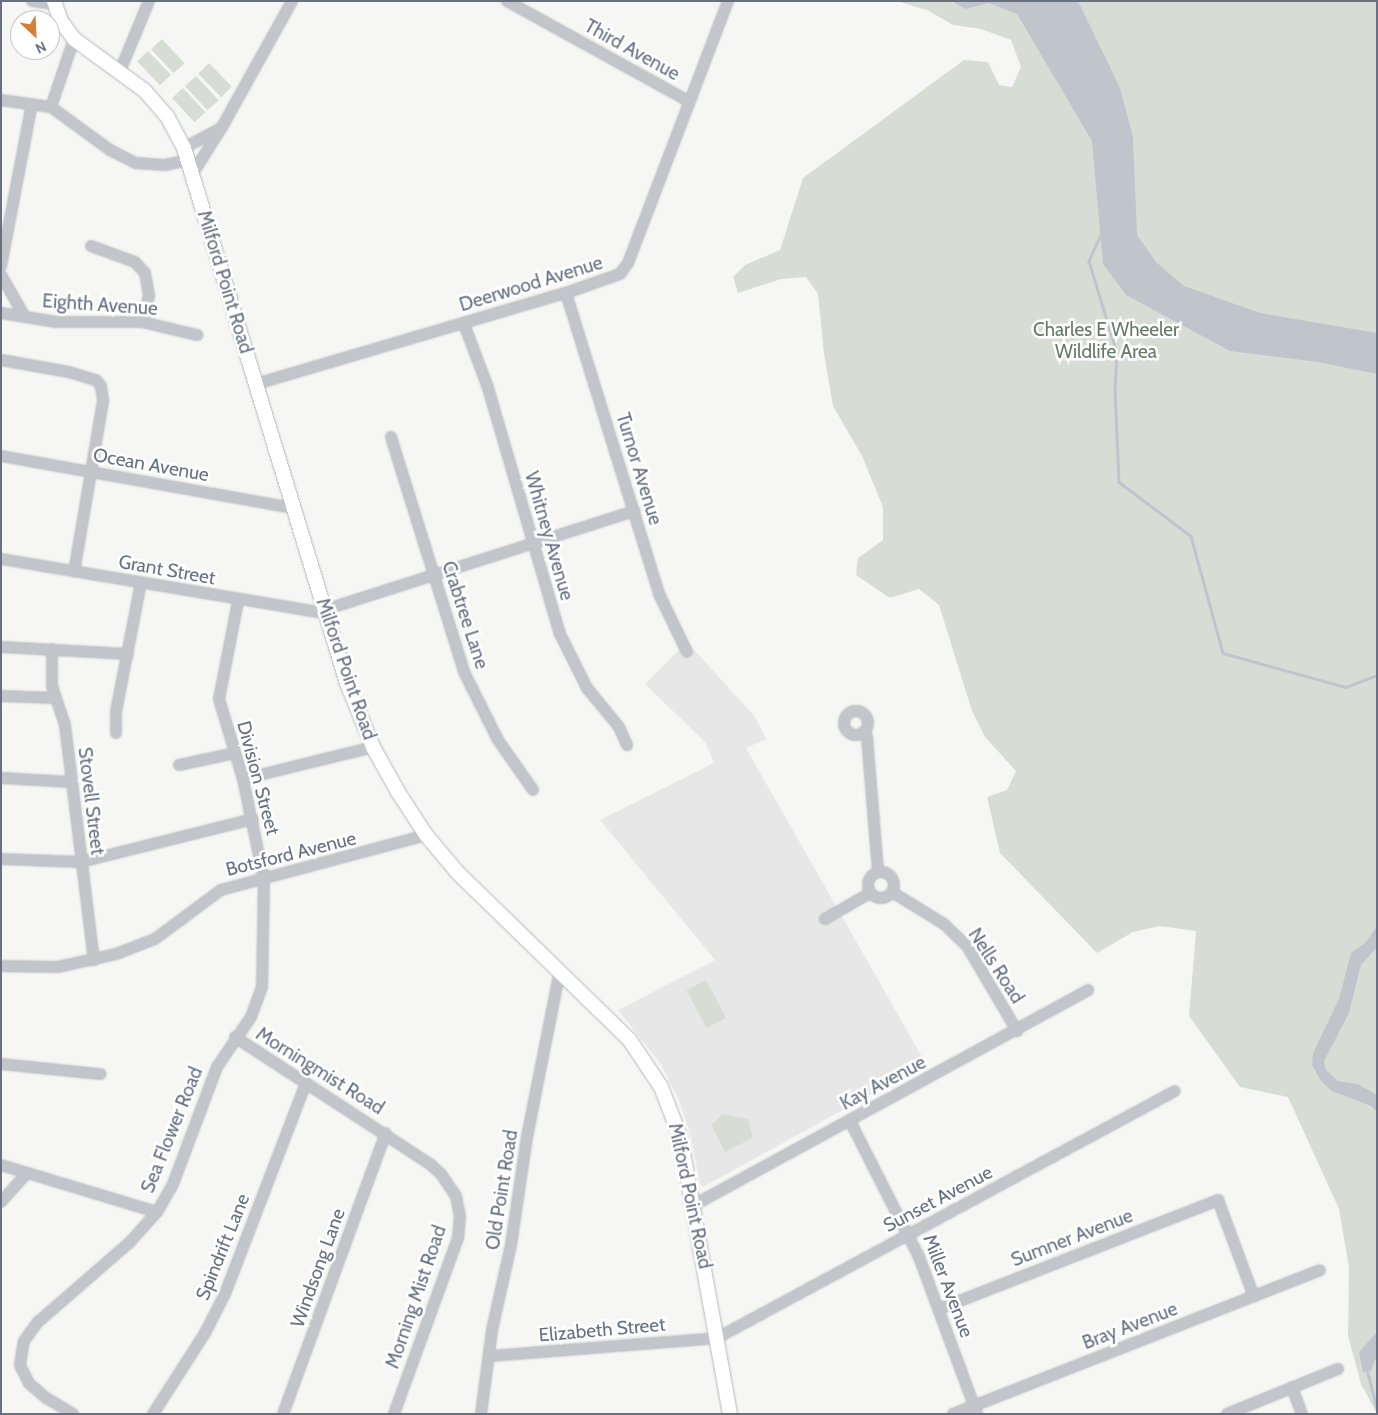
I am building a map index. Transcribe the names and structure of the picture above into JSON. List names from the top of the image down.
{
  "streets": {
    "street": [
      "Third Avenue",
      "Milford Point Road",
      "Deerwood Avenue",
      "Eighth Avenue",
      "Ocean Avenue",
      "Turnor Avenue",
      "Whitney Avenue",
      "Grant Street",
      "Crabtree Lane",
      "Division Street",
      "Stovell Street",
      "Botsford Avenue",
      "Nells Road",
      "Morningmist Road",
      "Kay Avenue",
      "Sea Flower Road",
      "Old Point Road",
      "Sunset Avenue",
      "Sumner Avenue",
      "Spindrift Lane",
      "Windsong Lane",
      "Miller Avenue",
      "Morning Mist Road",
      "Bray Avenue",
      "Elizabeth Street"
    ]
  },
  "crossings": [
    ["Third Avenue", "Deerwood Avenue"],
    ["Milford Point Road", "Deerwood Avenue"],
    ["Milford Point Road", "Ocean Avenue"],
    ["Milford Point Road", "Grant Street"],
    ["Milford Point Road", "Botsford Avenue"],
    ["Milford Point Road", "Kay Avenue"],
    ["Milford Point Road", "Old Point Road"],
    ["Milford Point Road", "Sunset Avenue"],
    ["Milford Point Road", "Elizabeth Street"],
    ["Deerwood Avenue", "Turnor Avenue"],
    ["Deerwood Avenue", "Whitney Avenue"],
    ["Turnor Avenue", "Grant Street"],
    ["Whitney Avenue", "Grant Street"],
    ["Grant Street", "Crabtree Lane"],
    ["Grant Street", "Division Street"],
    ["Division Street", "Botsford Avenue"],
    ["Division Street", "Sea Flower Road"],
    ["Stovell Street", "Botsford Avenue"],
    ["Botsford Avenue", "Sea Flower Road"],
    ["Nells Road", "Kay Avenue"],
    ["Morningmist Road", "Sea Flower Road"],
    ["Morningmist Road", "Spindrift Lane"],
    ["Morningmist Road", "Windsong Lane"],
    ["Morningmist Road", "Morning Mist Road"],
    ["Kay Avenue", "Miller Avenue"],
    ["Old Point Road", "Elizabeth Street"],
    ["Sunset Avenue", "Miller Avenue"],
    ["Sunset Avenue", "Elizabeth Street"],
    ["Sumner Avenue", "Miller Avenue"],
    ["Sumner Avenue", "Bray Avenue"],
    ["Windsong Lane", "Morning Mist Road"],
    ["Miller Avenue", "Bray Avenue"]
  ],
  "parks": ["Charles E Wheeler Wildlife Area"],
  "north": "bottom right"
}
